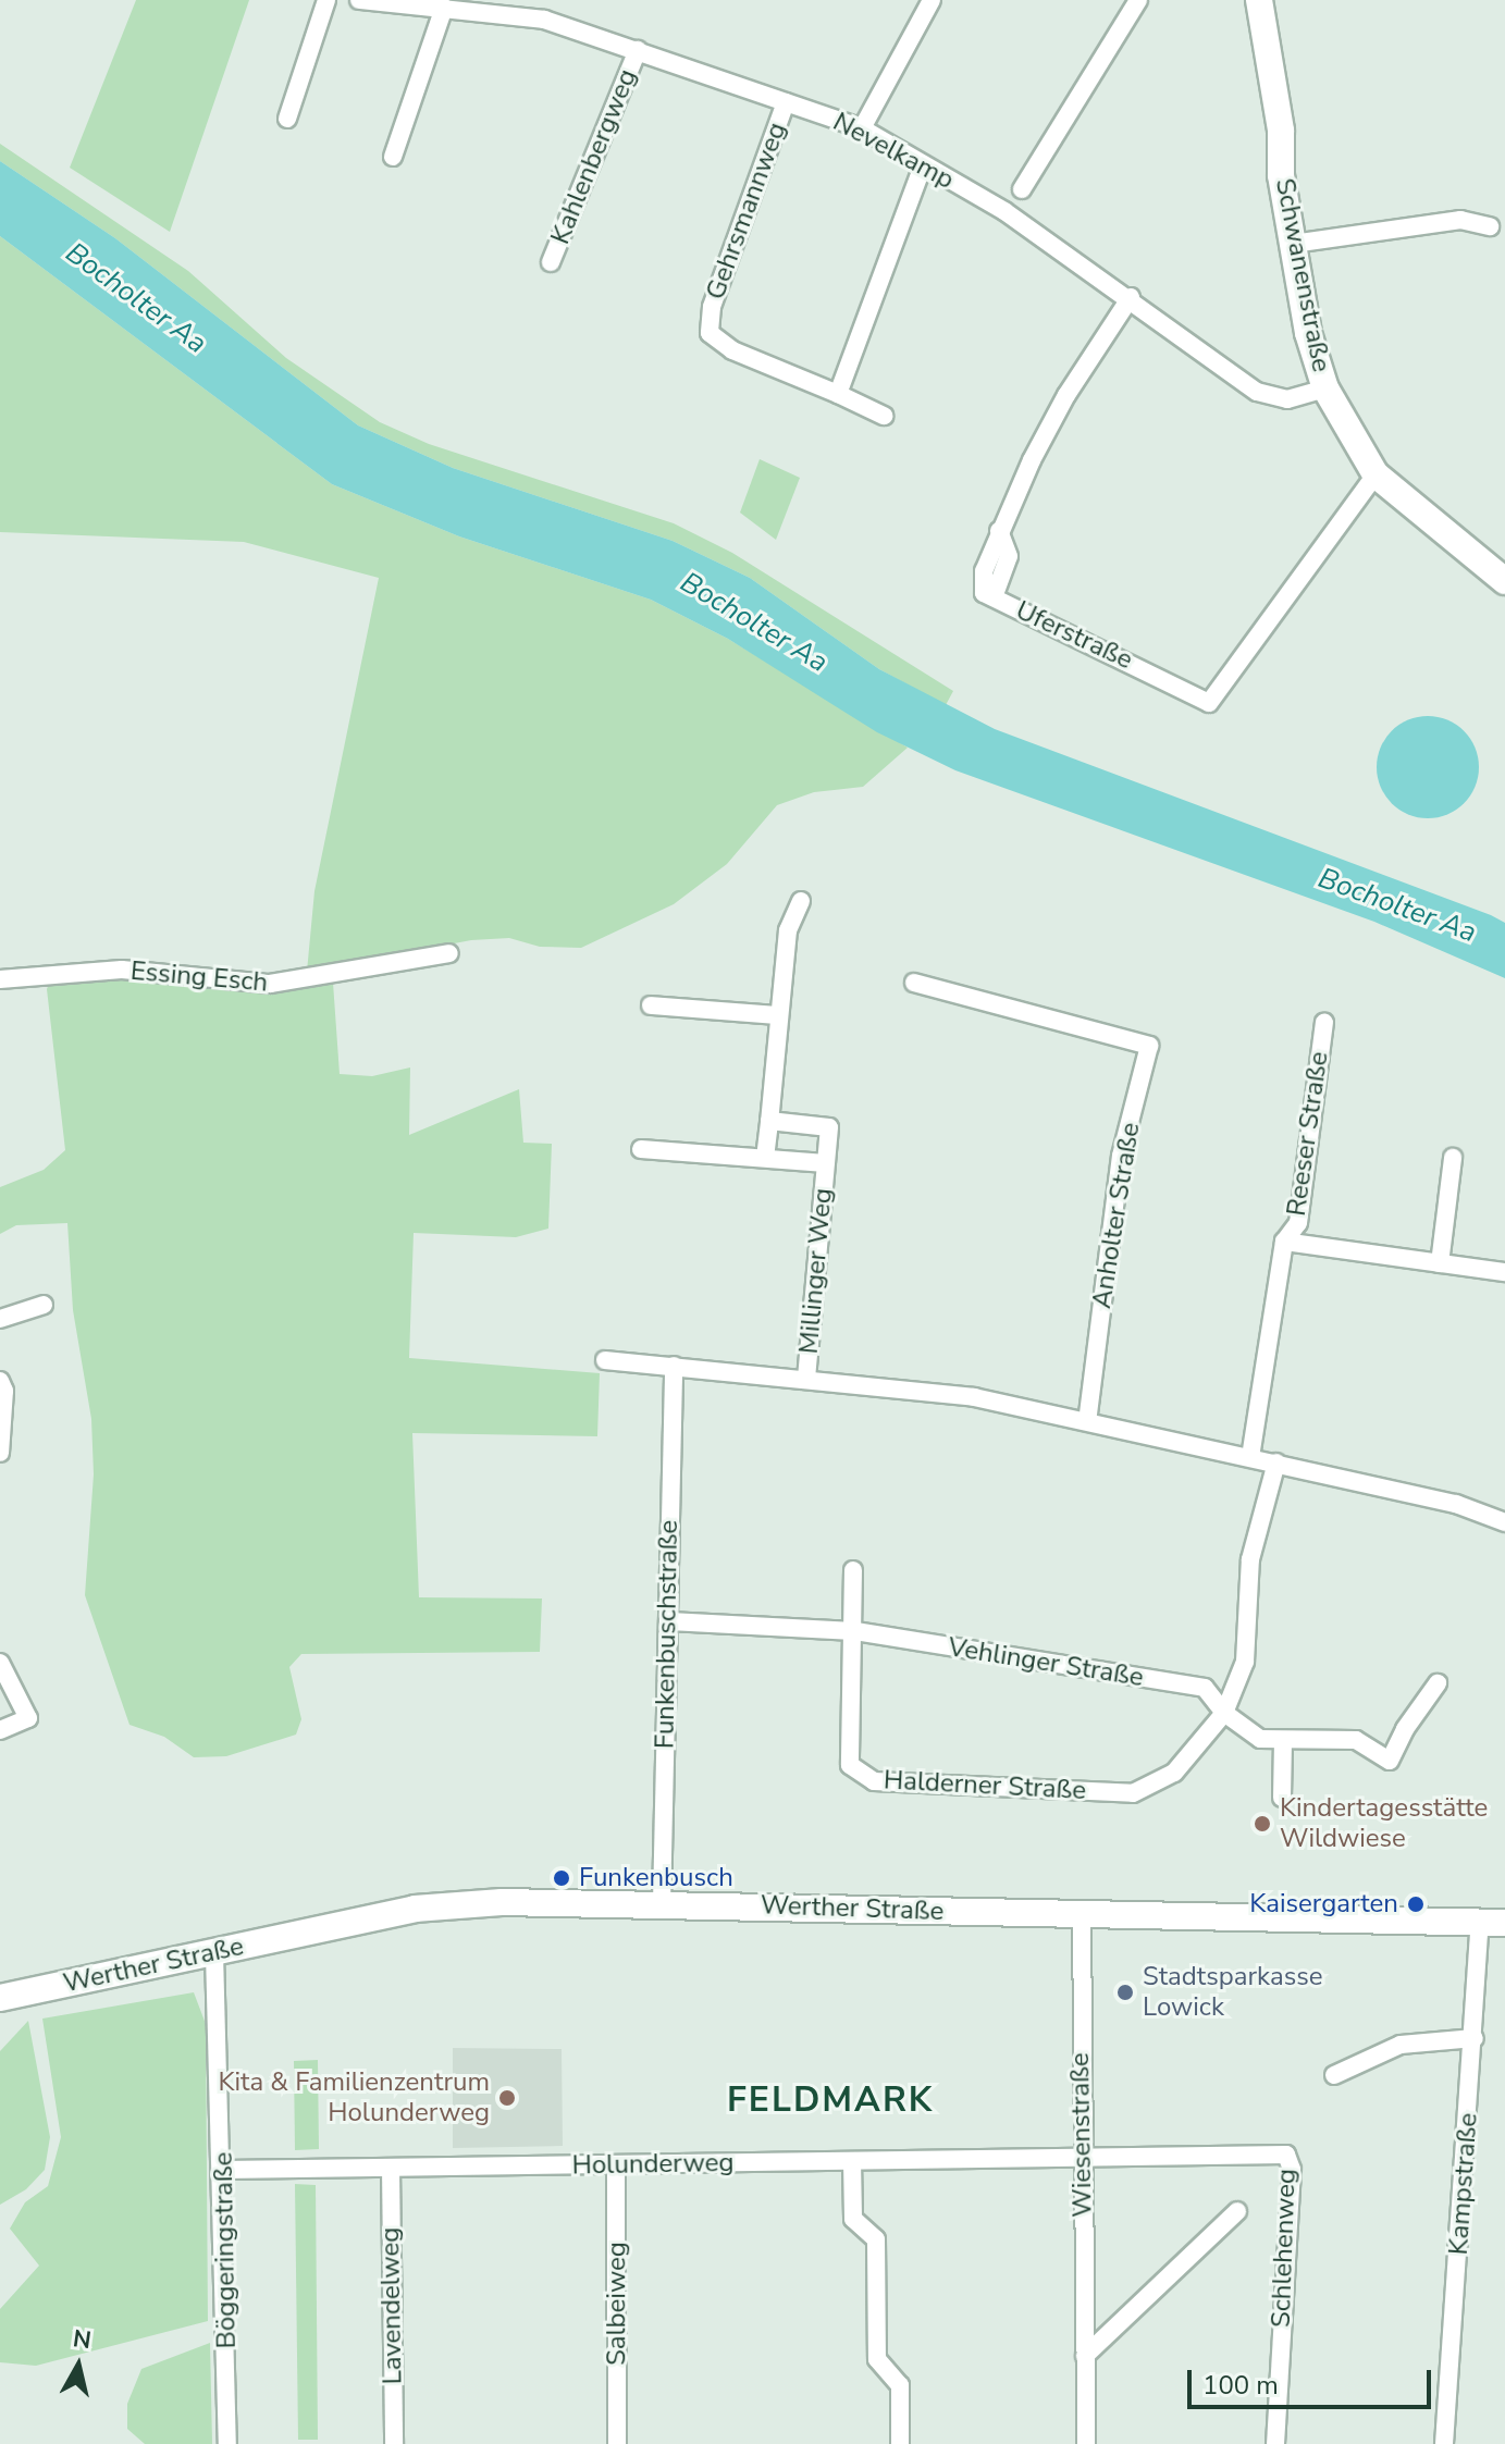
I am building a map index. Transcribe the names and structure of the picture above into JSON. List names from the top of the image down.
{
  "streets": {
    "main road": ["Schwanenstraße", "Werther Straße"],
    "street": [
      "Nevelkamp",
      "Kahlenbergweg",
      "Gehrsmannweg",
      "Uferstraße",
      "Essing Esch",
      "Reeser Straße",
      "Anholter Straße",
      "Millinger Weg",
      "Funkenbuschstraße",
      "Vehlinger Straße",
      "Halderner Straße",
      "Wiesenstraße",
      "Holunderweg",
      "Kampstraße",
      "Schlehenweg",
      "Böggeringstraße",
      "Salbeiweg",
      "Lavendelweg"
    ]
  },
  "crossings": [
    ["Nevelkamp", "Kahlenbergweg"],
    ["Nevelkamp", "Gehrsmannweg"],
    ["Nevelkamp", "Schwanenstraße"],
    ["Nevelkamp", "Uferstraße"],
    ["Schwanenstraße", "Uferstraße"],
    ["Funkenbuschstraße", "Vehlinger Straße"],
    ["Funkenbuschstraße", "Werther Straße"],
    ["Vehlinger Straße", "Halderner Straße"],
    ["Werther Straße", "Wiesenstraße"],
    ["Werther Straße", "Kampstraße"],
    ["Werther Straße", "Böggeringstraße"],
    ["Wiesenstraße", "Holunderweg"],
    ["Wiesenstraße", "Schlehenweg"],
    ["Holunderweg", "Schlehenweg"],
    ["Holunderweg", "Böggeringstraße"],
    ["Holunderweg", "Salbeiweg"],
    ["Holunderweg", "Lavendelweg"]
  ],
  "districts": ["FELDMARK"],
  "water": ["Bocholter Aa"],
  "places": [
    "Kindertagesstätte Wildwiese",
    "Funkenbusch",
    "Kaisergarten",
    "Stadtsparkasse Lowick",
    "Kita & Familienzentrum Holunderweg"
  ],
  "scale_bar": "100 m",
  "north": "top"
}
